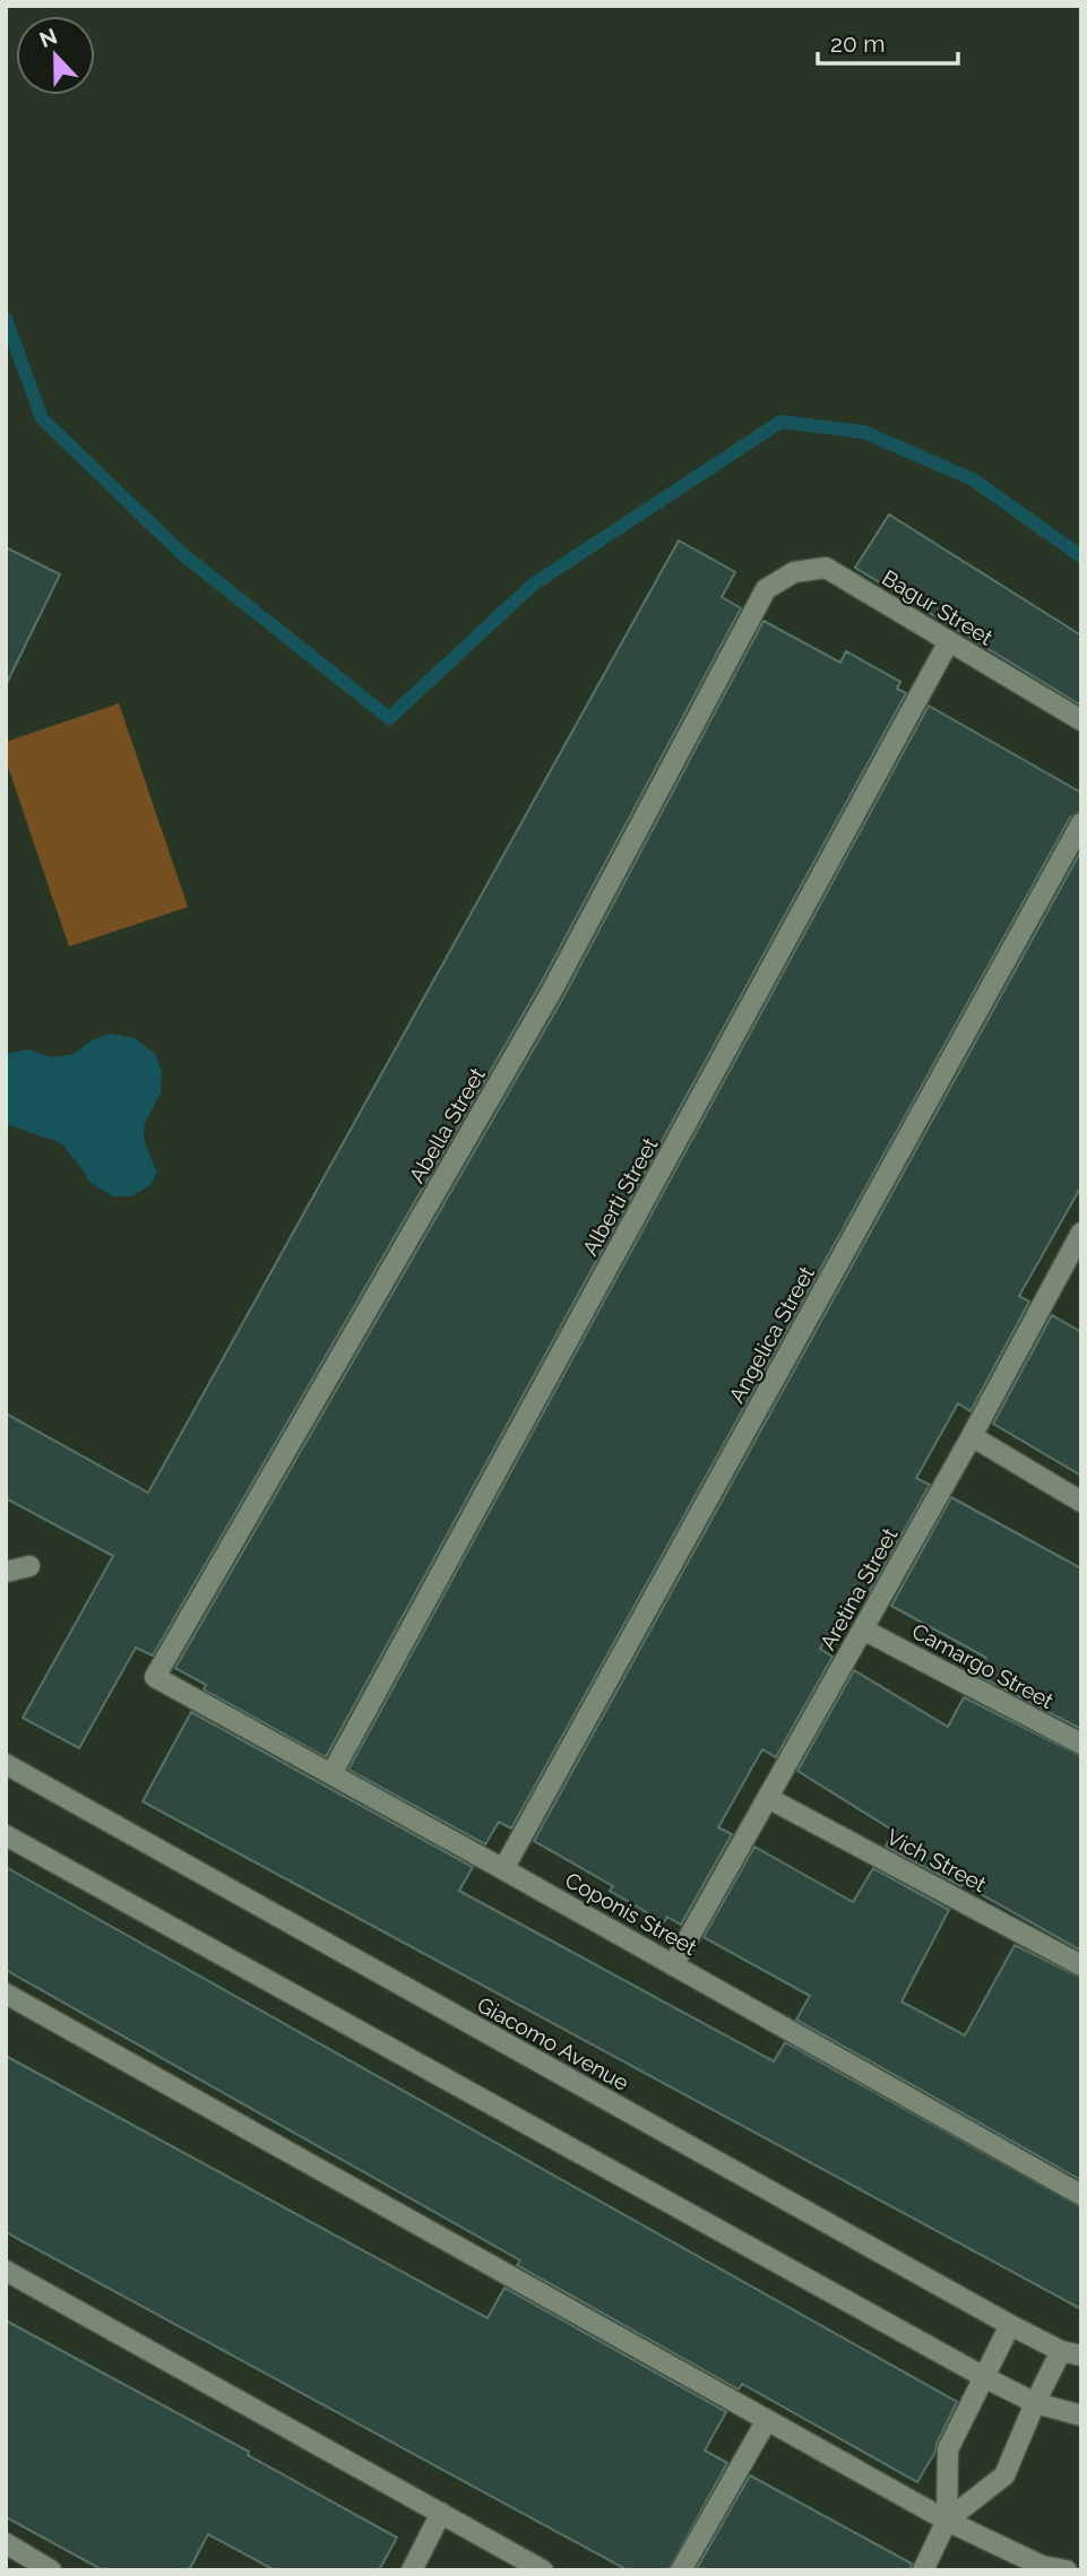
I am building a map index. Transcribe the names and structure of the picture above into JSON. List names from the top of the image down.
{
  "streets": {
    "street": [
      "Bagur Street",
      "Abella Street",
      "Alberti Street",
      "Angelica Street",
      "Aretina Street",
      "Camargo Street",
      "Vich Street",
      "Coponis Street",
      "Giacomo Avenue"
    ]
  },
  "crossings": [
    ["Bagur Street", "Abella Street"],
    ["Bagur Street", "Alberti Street"],
    ["Abella Street", "Coponis Street"],
    ["Alberti Street", "Coponis Street"],
    ["Angelica Street", "Coponis Street"],
    ["Aretina Street", "Camargo Street"],
    ["Aretina Street", "Vich Street"],
    ["Aretina Street", "Coponis Street"]
  ],
  "scale_bar": "20 m",
  "north": "top"
}
